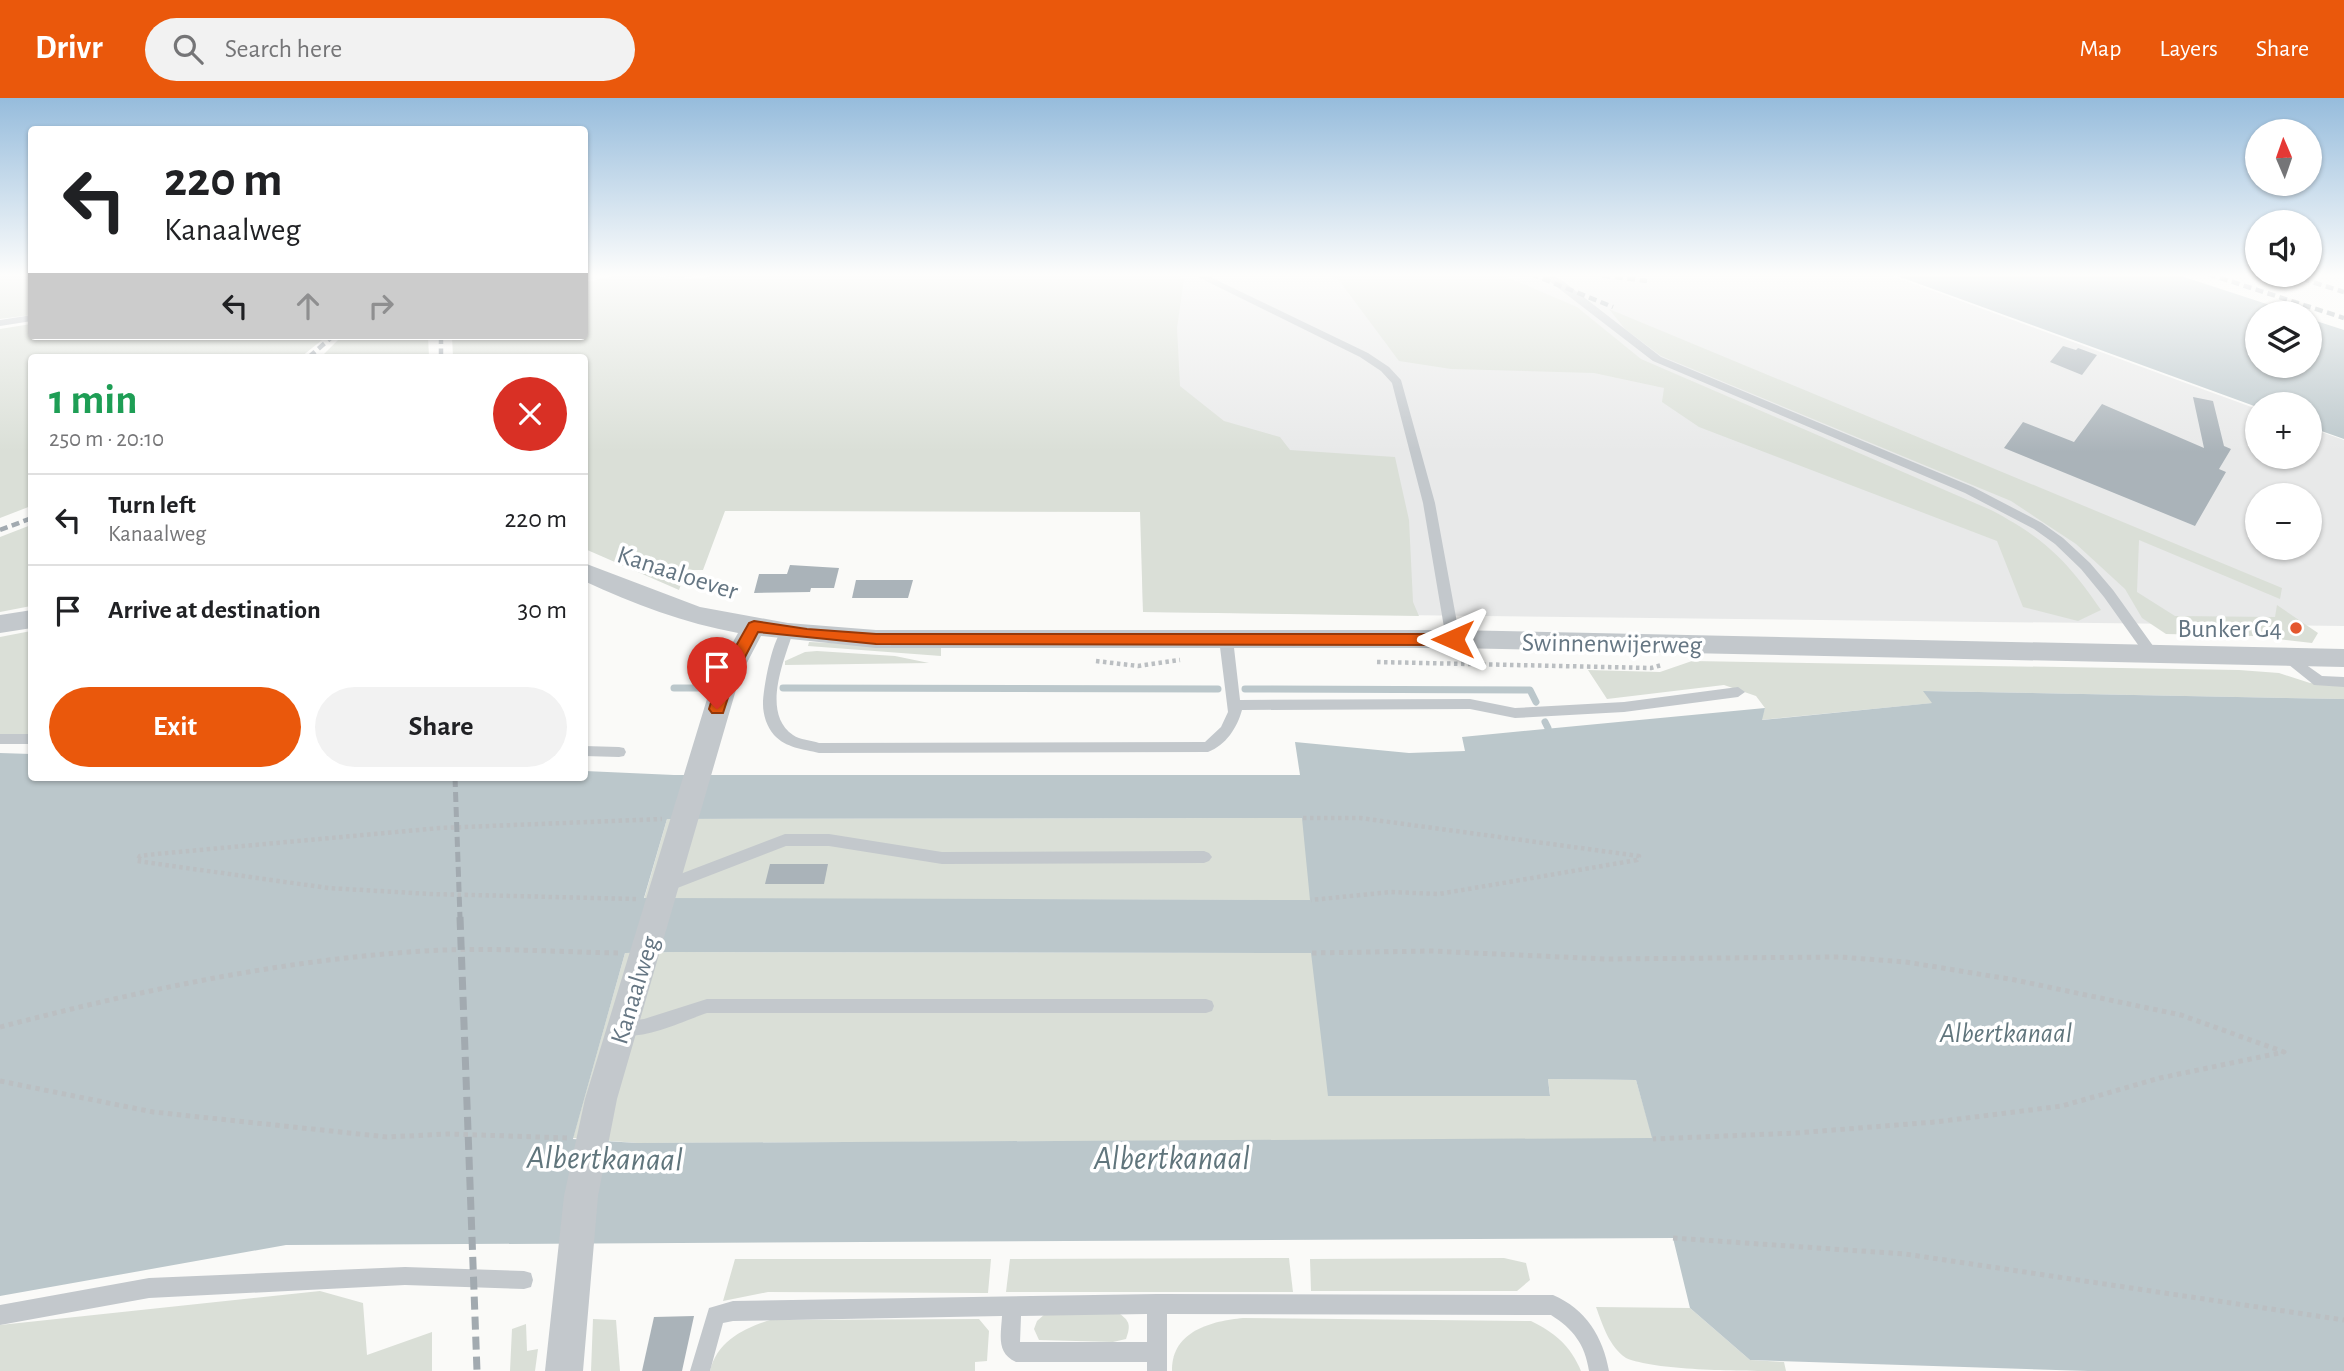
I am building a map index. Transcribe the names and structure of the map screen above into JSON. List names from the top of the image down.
{
  "streets": {
    "street": ["Kanaaloever", "Swinnenwijerweg", "Kanaalweg"]
  },
  "crossings": [
    ["Kanaaloever", "Swinnenwijerweg"],
    ["Kanaaloever", "Kanaalweg"],
    ["Swinnenwijerweg", "Kanaalweg"]
  ],
  "water": ["Albertkanaal"],
  "places": ["Bunker G4"],
  "north": "top",
  "page": {
    "header": "Drivr",
    "search": "Search here",
    "nav": ["Map", "Layers", "Share"],
    "map_buttons": ["+", "−"],
    "turn": ["220 m", "Kanaalweg"],
    "heading": ["1 min", "250 m · 20:10"],
    "list": [
      {
        "name": "Turn left",
        "note": "Kanaalweg",
        "value": "220 m"
      },
      {
        "name": "Arrive at destination",
        "value": "30 m"
      }
    ],
    "buttons": ["Exit", "Share"]
  }
}
